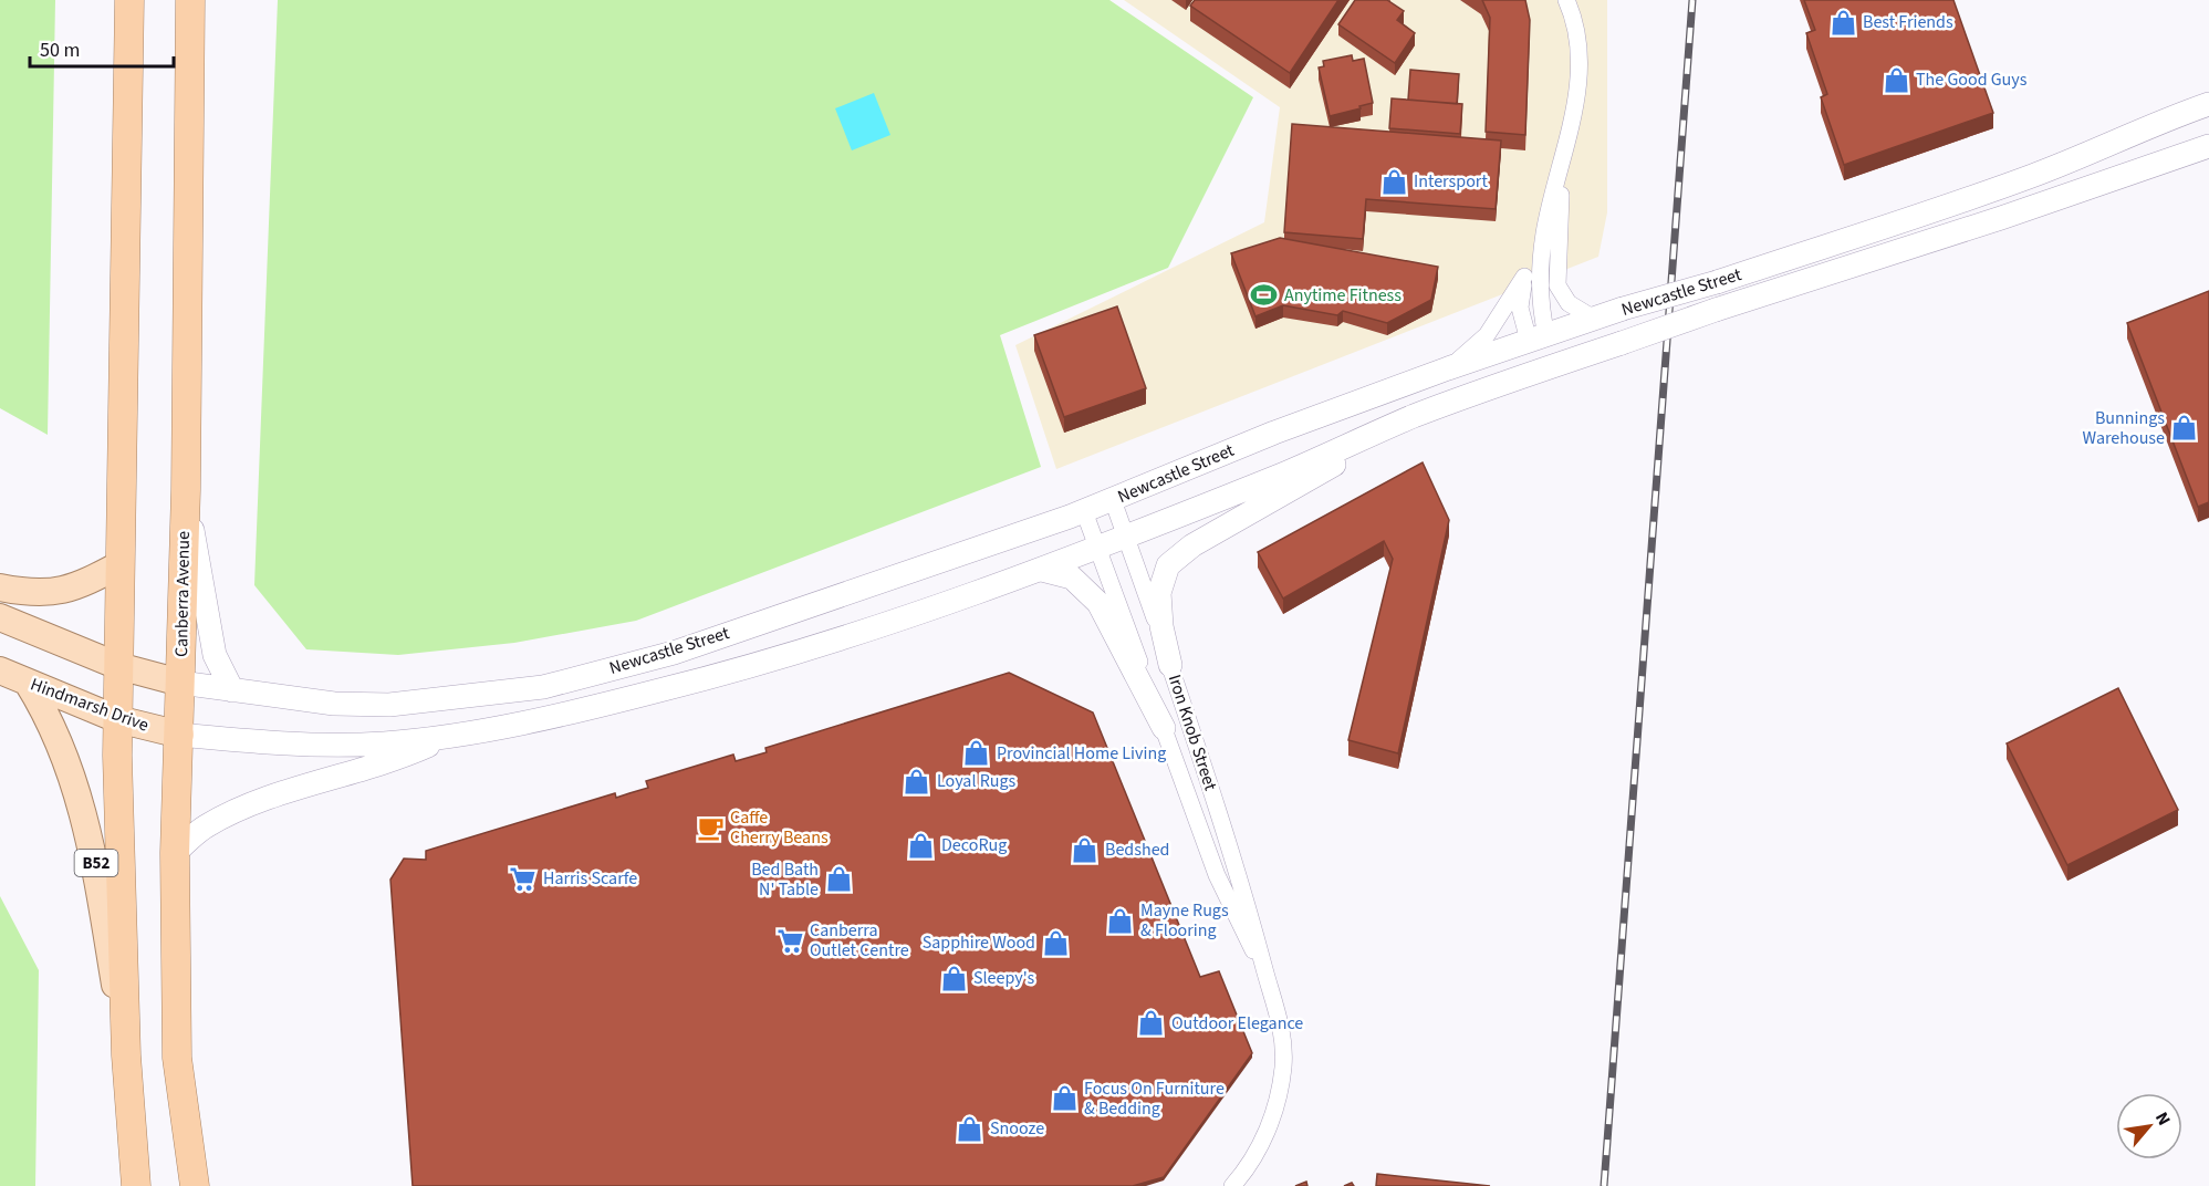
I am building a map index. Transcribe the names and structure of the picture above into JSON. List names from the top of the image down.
{
  "streets": {
    "highway": ["Canberra Avenue", "B52"],
    "main road": ["Newcastle Street", "Hindmarsh Drive"],
    "street": ["Iron Knob Street"]
  },
  "crossings": [
    ["Newcastle Street", "Canberra Avenue"],
    ["Newcastle Street", "Hindmarsh Drive"],
    ["Newcastle Street", "Iron Knob Street"],
    ["Canberra Avenue", "Hindmarsh Drive"],
    ["Hindmarsh Drive", "B52"]
  ],
  "places": {
    "shop": [
      "Best Friends",
      "The Good Guys",
      "Intersport",
      "Bunnings Warehouse",
      "Provincial Home Living",
      "Loyal Rugs",
      "DecoRug",
      "Bedshed",
      "Bed Bath N' Table",
      "Mayne Rugs & Flooring",
      "Sapphire Wood",
      "Sleepy's",
      "Outdoor Elegance",
      "Focus On Furniture & Bedding",
      "Snooze"
    ],
    "sports": ["Anytime Fitness"],
    "cafe": ["Caffe Cherry Beans"],
    "supermarket": ["Harris Scarfe", "Canberra Outlet Centre"]
  },
  "scale_bar": "50 m",
  "north": "top right"
}
